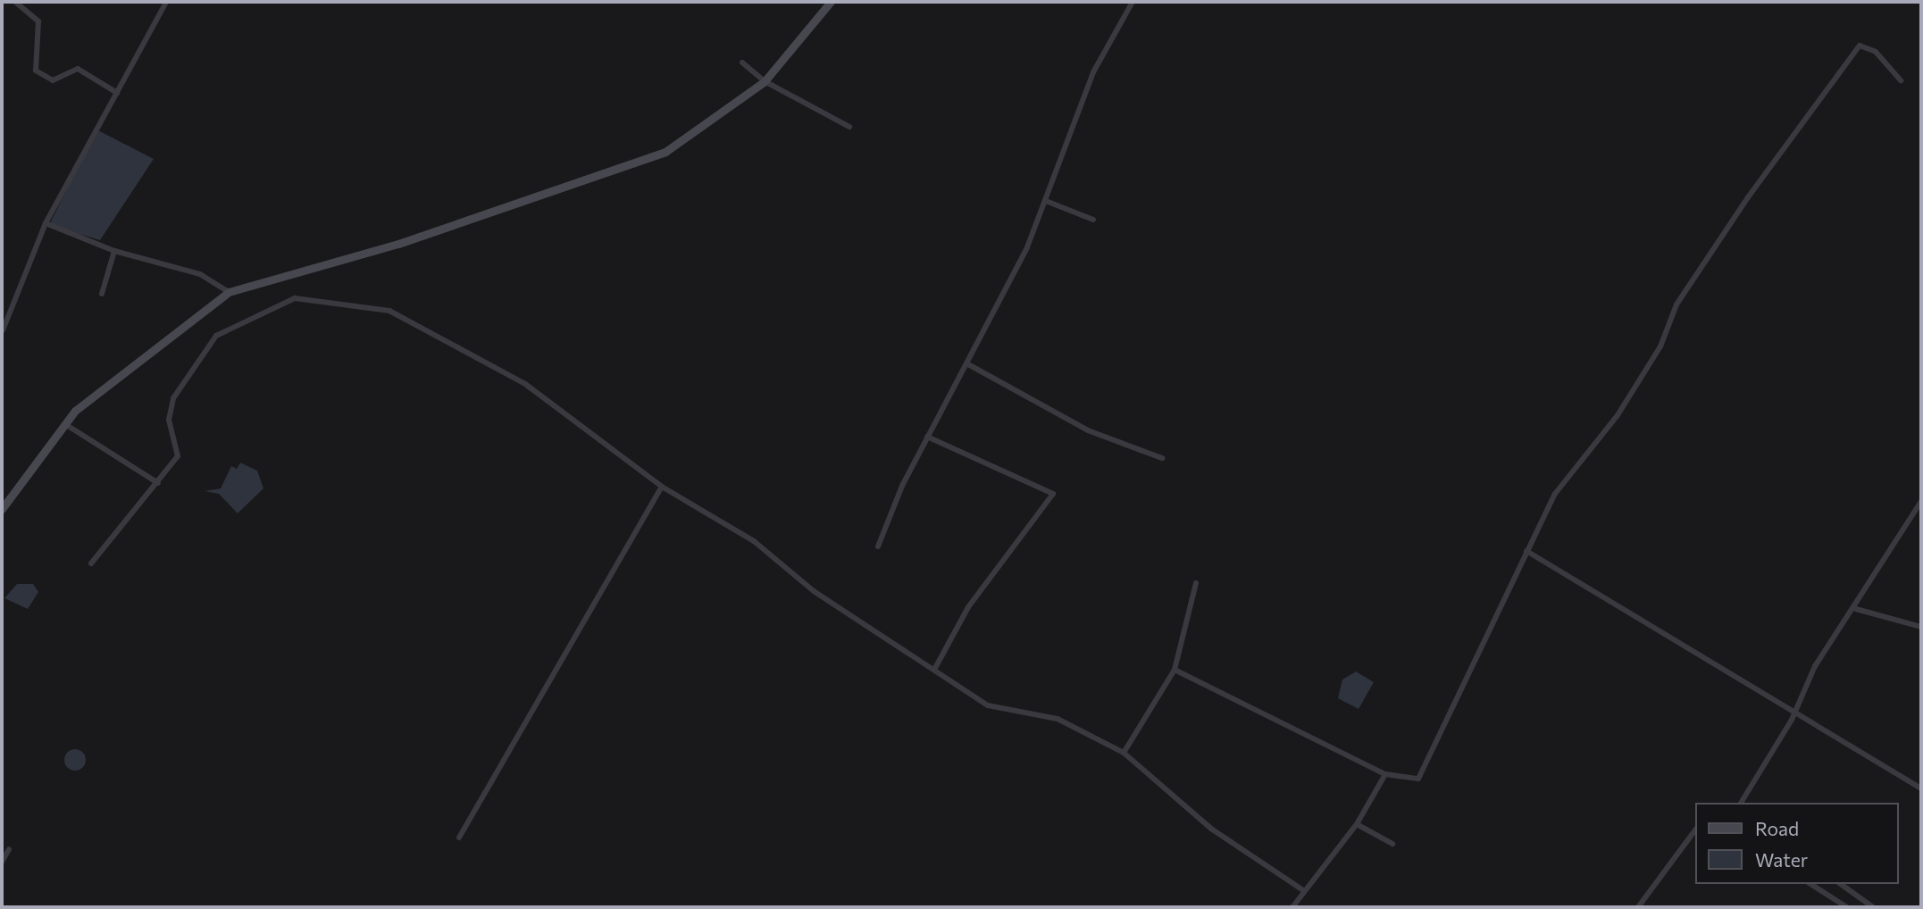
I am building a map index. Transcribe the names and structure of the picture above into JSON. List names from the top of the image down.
{
  "legend": ["Road", "Water"]
}
